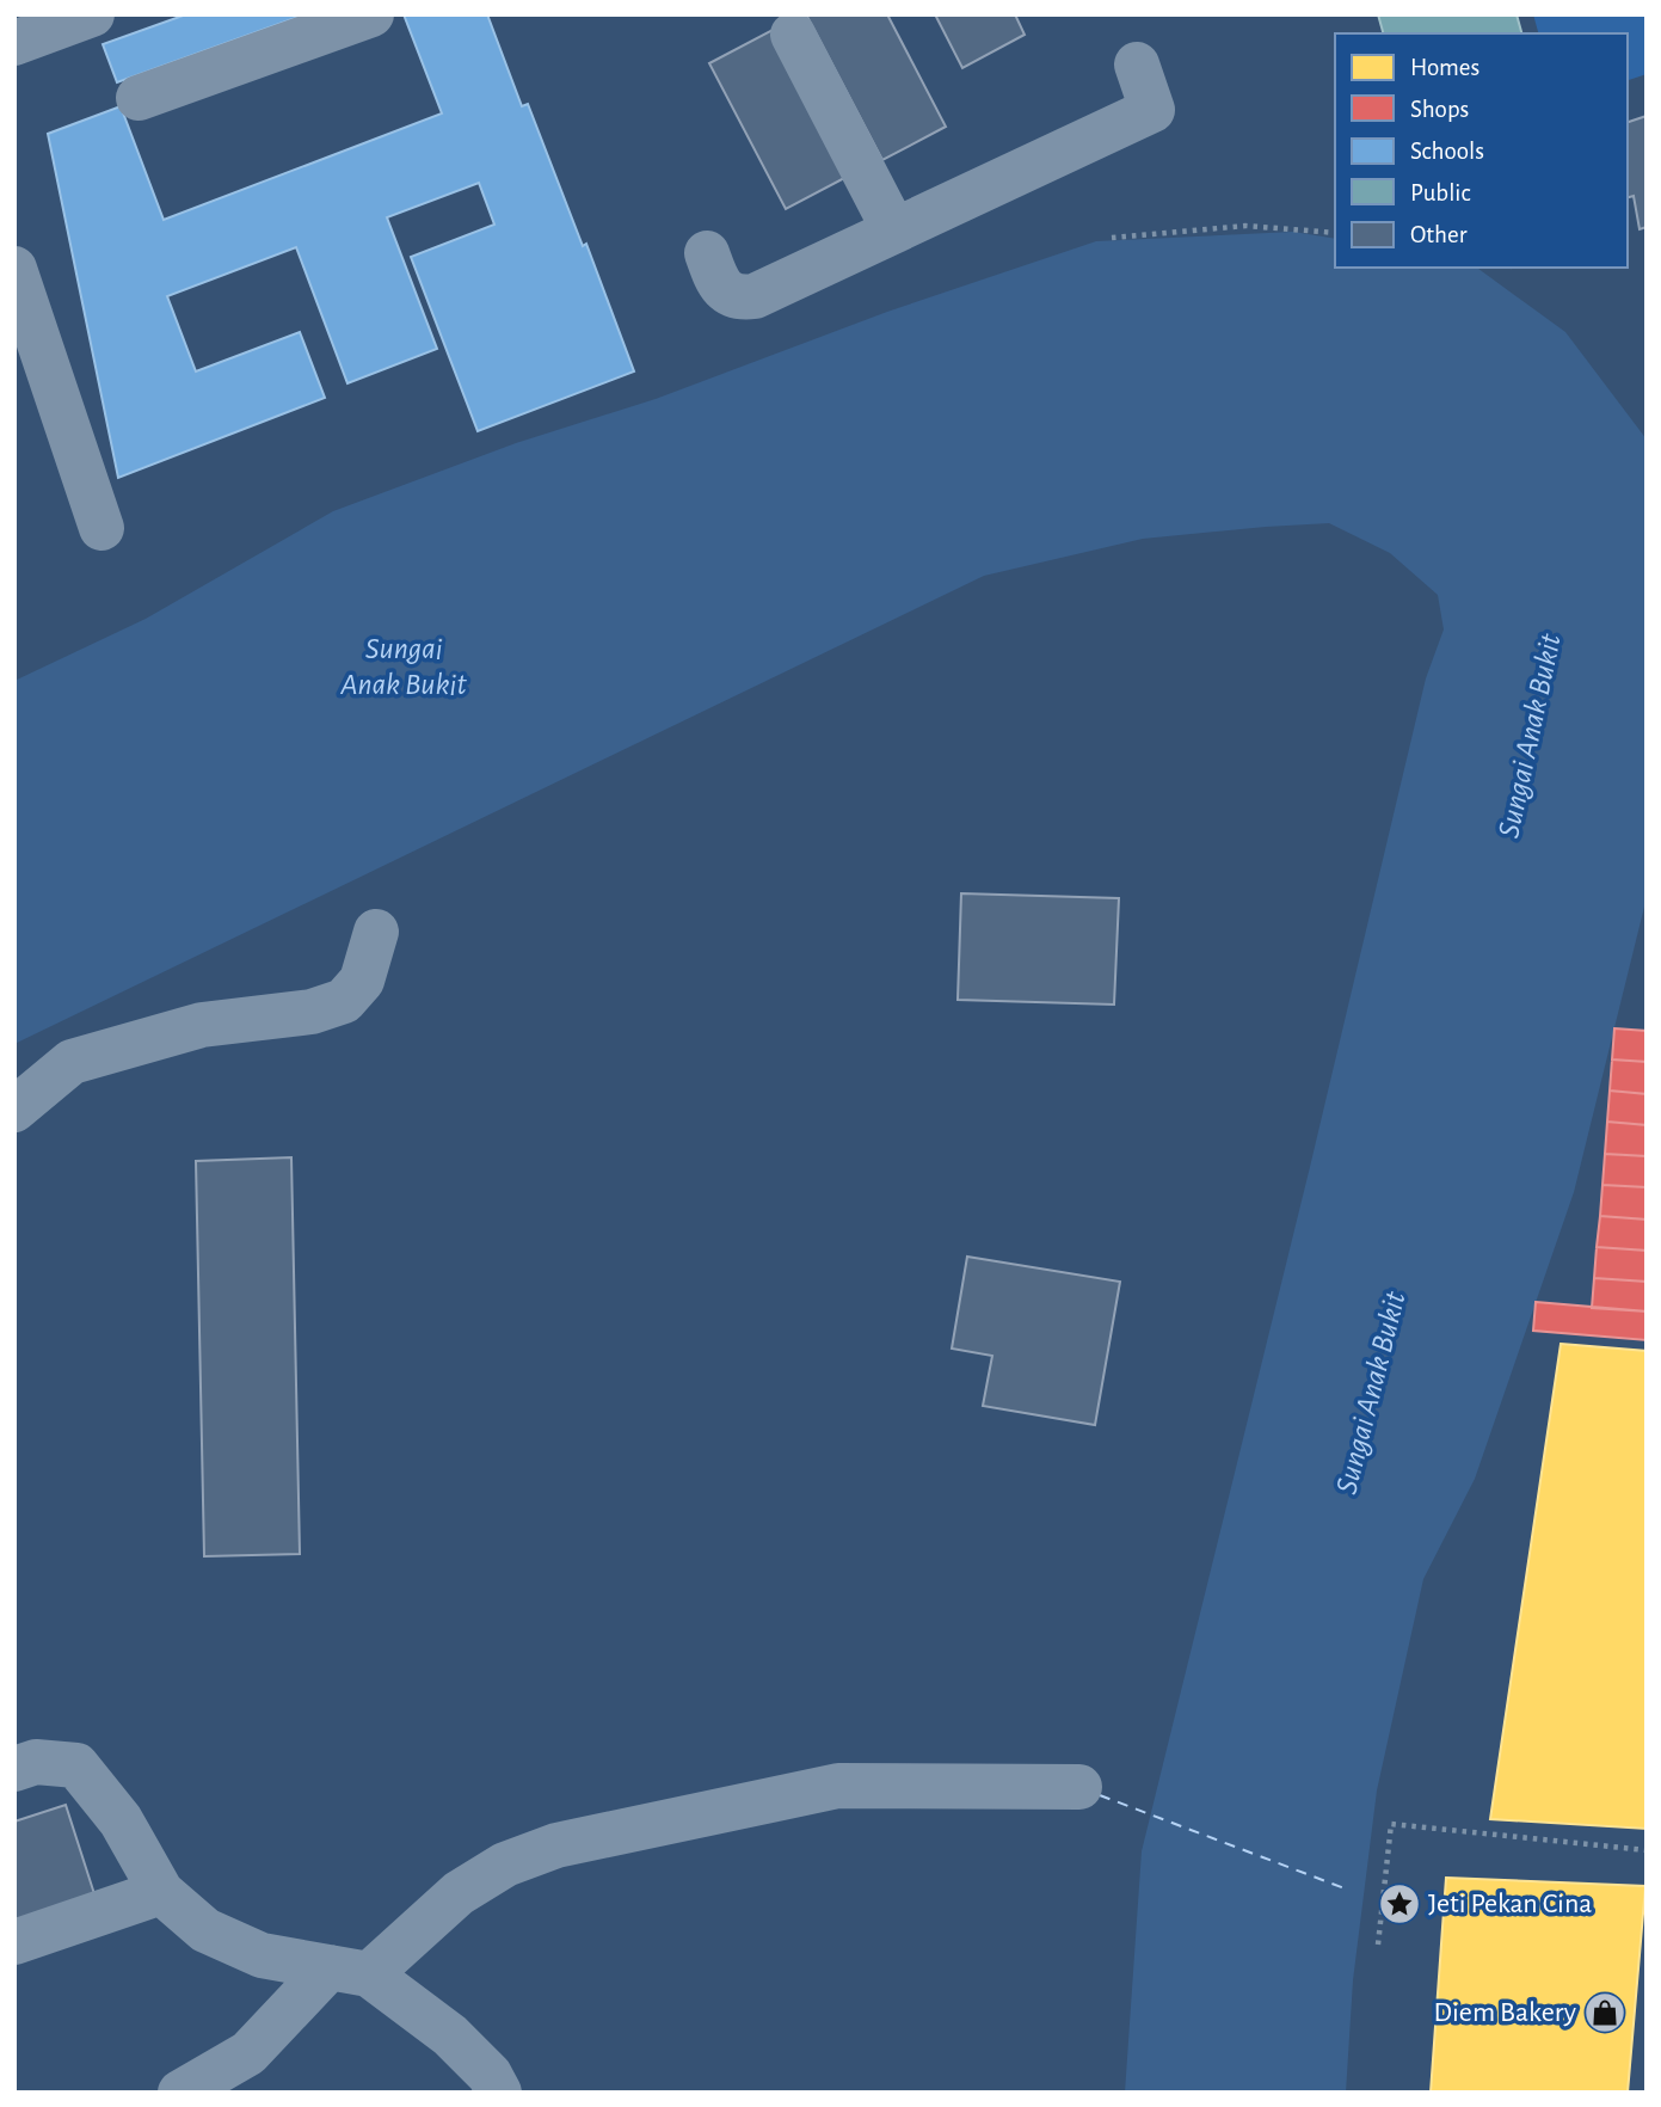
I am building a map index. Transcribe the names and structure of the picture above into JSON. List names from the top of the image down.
{
  "water": ["Sungai Anak Bukit"],
  "places": {
    "place": ["Jeti Pekan Cina"],
    "shop": ["Diem Bakery"]
  },
  "legend": [
    "Homes",
    "Shops",
    "Schools",
    "Public",
    "Other"
  ]
}
